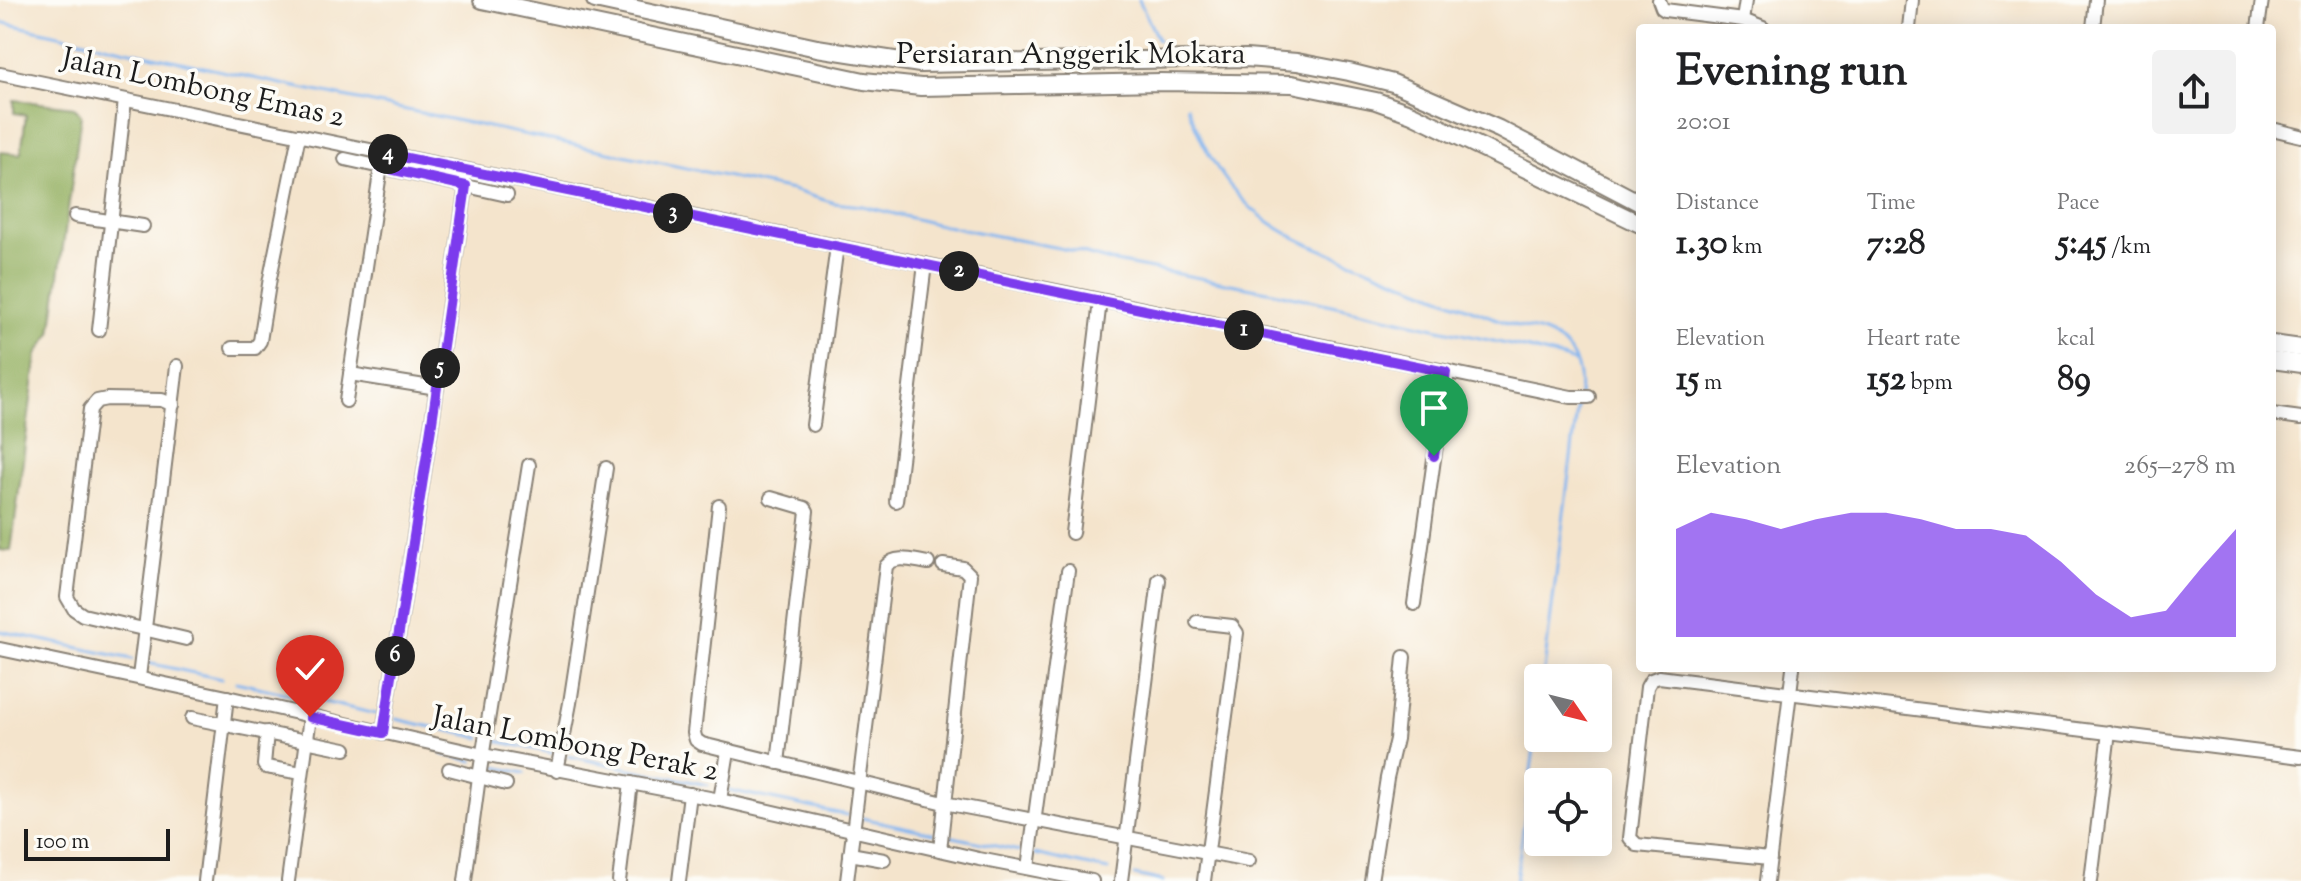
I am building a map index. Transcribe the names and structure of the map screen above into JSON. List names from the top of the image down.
{
  "streets": {
    "main road": ["Persiaran Anggerik Mokara"],
    "street": ["Jalan Lombong Emas 2", "Jalan Lombong Perak 2"]
  },
  "scale_bar": "100 m",
  "north": "bottom right",
  "page": {
    "heading": ["Evening run", "20:01"],
    "pins": [
      "4",
      "3",
      "2",
      "1",
      "5",
      "6"
    ],
    "stats": [
      ["Distance", "1.30 km"],
      ["Time", "7:28"],
      ["Pace", "5:45 /km"],
      ["Elevation", "15 m"],
      ["Heart rate", "152 bpm"],
      ["kcal", "89"]
    ],
    "chart": ["Elevation", "265–278 m"],
    "scale": "100 m"
  }
}
